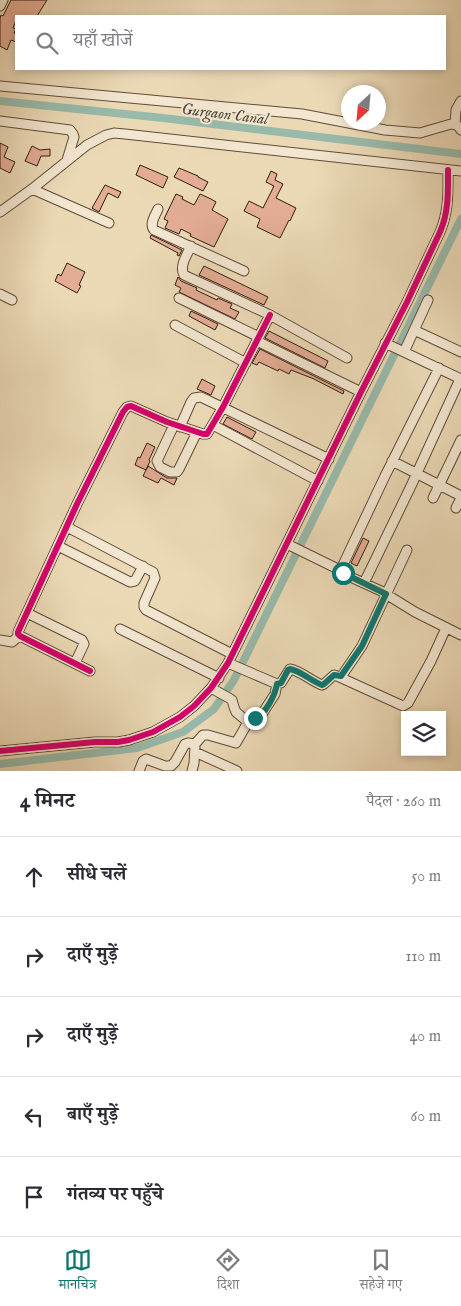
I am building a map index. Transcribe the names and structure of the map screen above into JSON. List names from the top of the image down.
{
  "water": ["Gurgaon Canal"],
  "north": "bottom left",
  "page": {
    "search": "यहाँ खोजें",
    "heading": ["4 मिनट", "पैदल · 260 m"],
    "list": [
      ["सीधे चलें", "50 m"],
      ["दाएँ मुड़ें", "110 m"],
      ["दाएँ मुड़ें", "40 m"],
      ["बाएँ मुड़ें", "60 m"],
      "गंतव्य पर पहुँचे"
    ],
    "nav": ["मानचित्र", "दिशा", "सहेजे गए"]
  }
}
